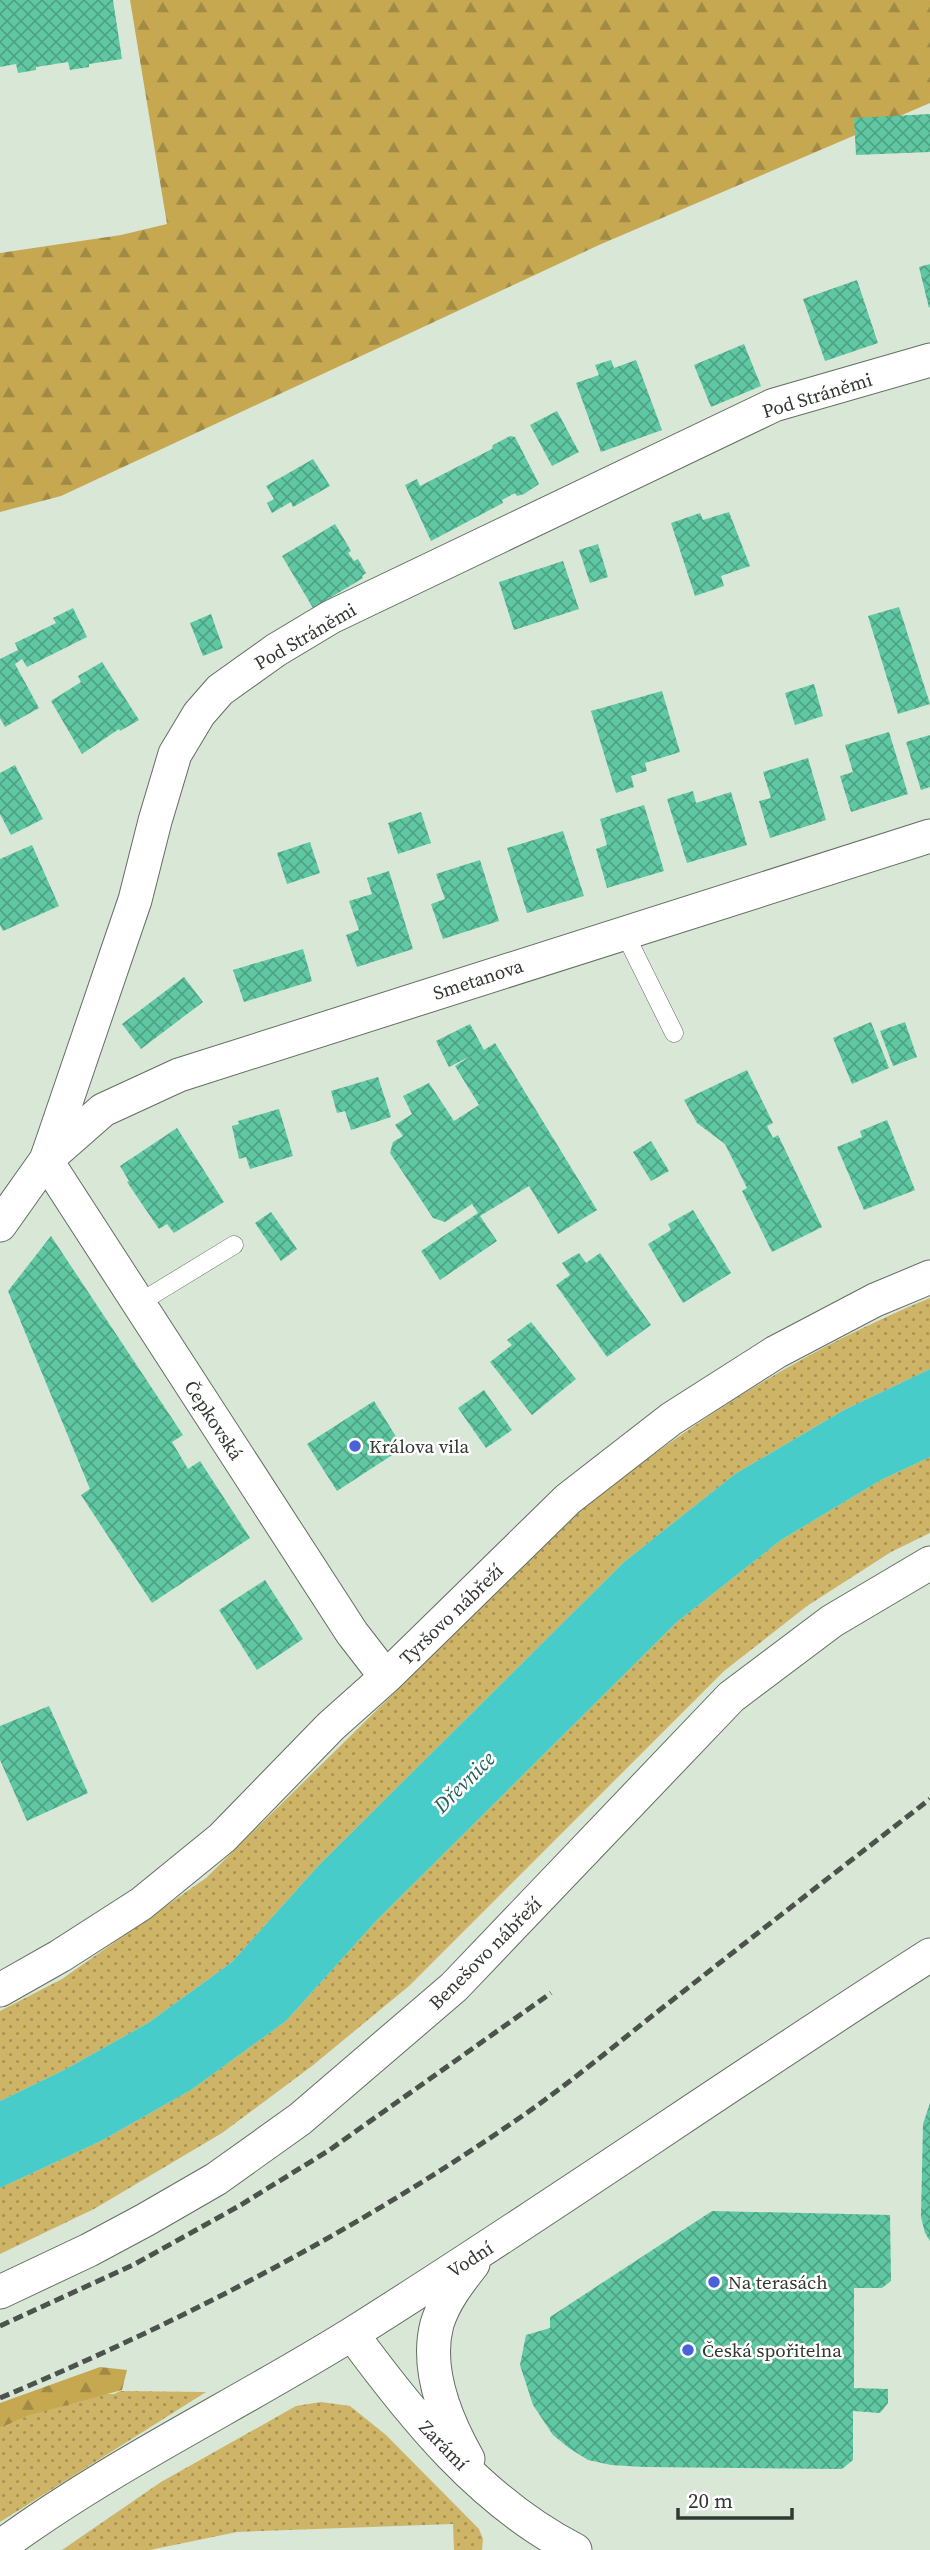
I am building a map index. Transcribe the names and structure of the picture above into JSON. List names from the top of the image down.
{
  "streets": {
    "street": [
      "Pod Stráněmi",
      "Smetanova",
      "Čepkovská",
      "Tyršovo nábřeží",
      "Benešovo nábřeží",
      "Vodní",
      "Zarámí"
    ]
  },
  "crossings": [
    ["Pod Stráněmi", "Smetanova"],
    ["Pod Stráněmi", "Čepkovská"],
    ["Smetanova", "Čepkovská"],
    ["Čepkovská", "Tyršovo nábřeží"],
    ["Vodní", "Zarámí"]
  ],
  "water": ["Dřevnice"],
  "places": ["Králova vila", "Na terasách", "Česká spořitelna"],
  "scale_bar": "20 m"
}
